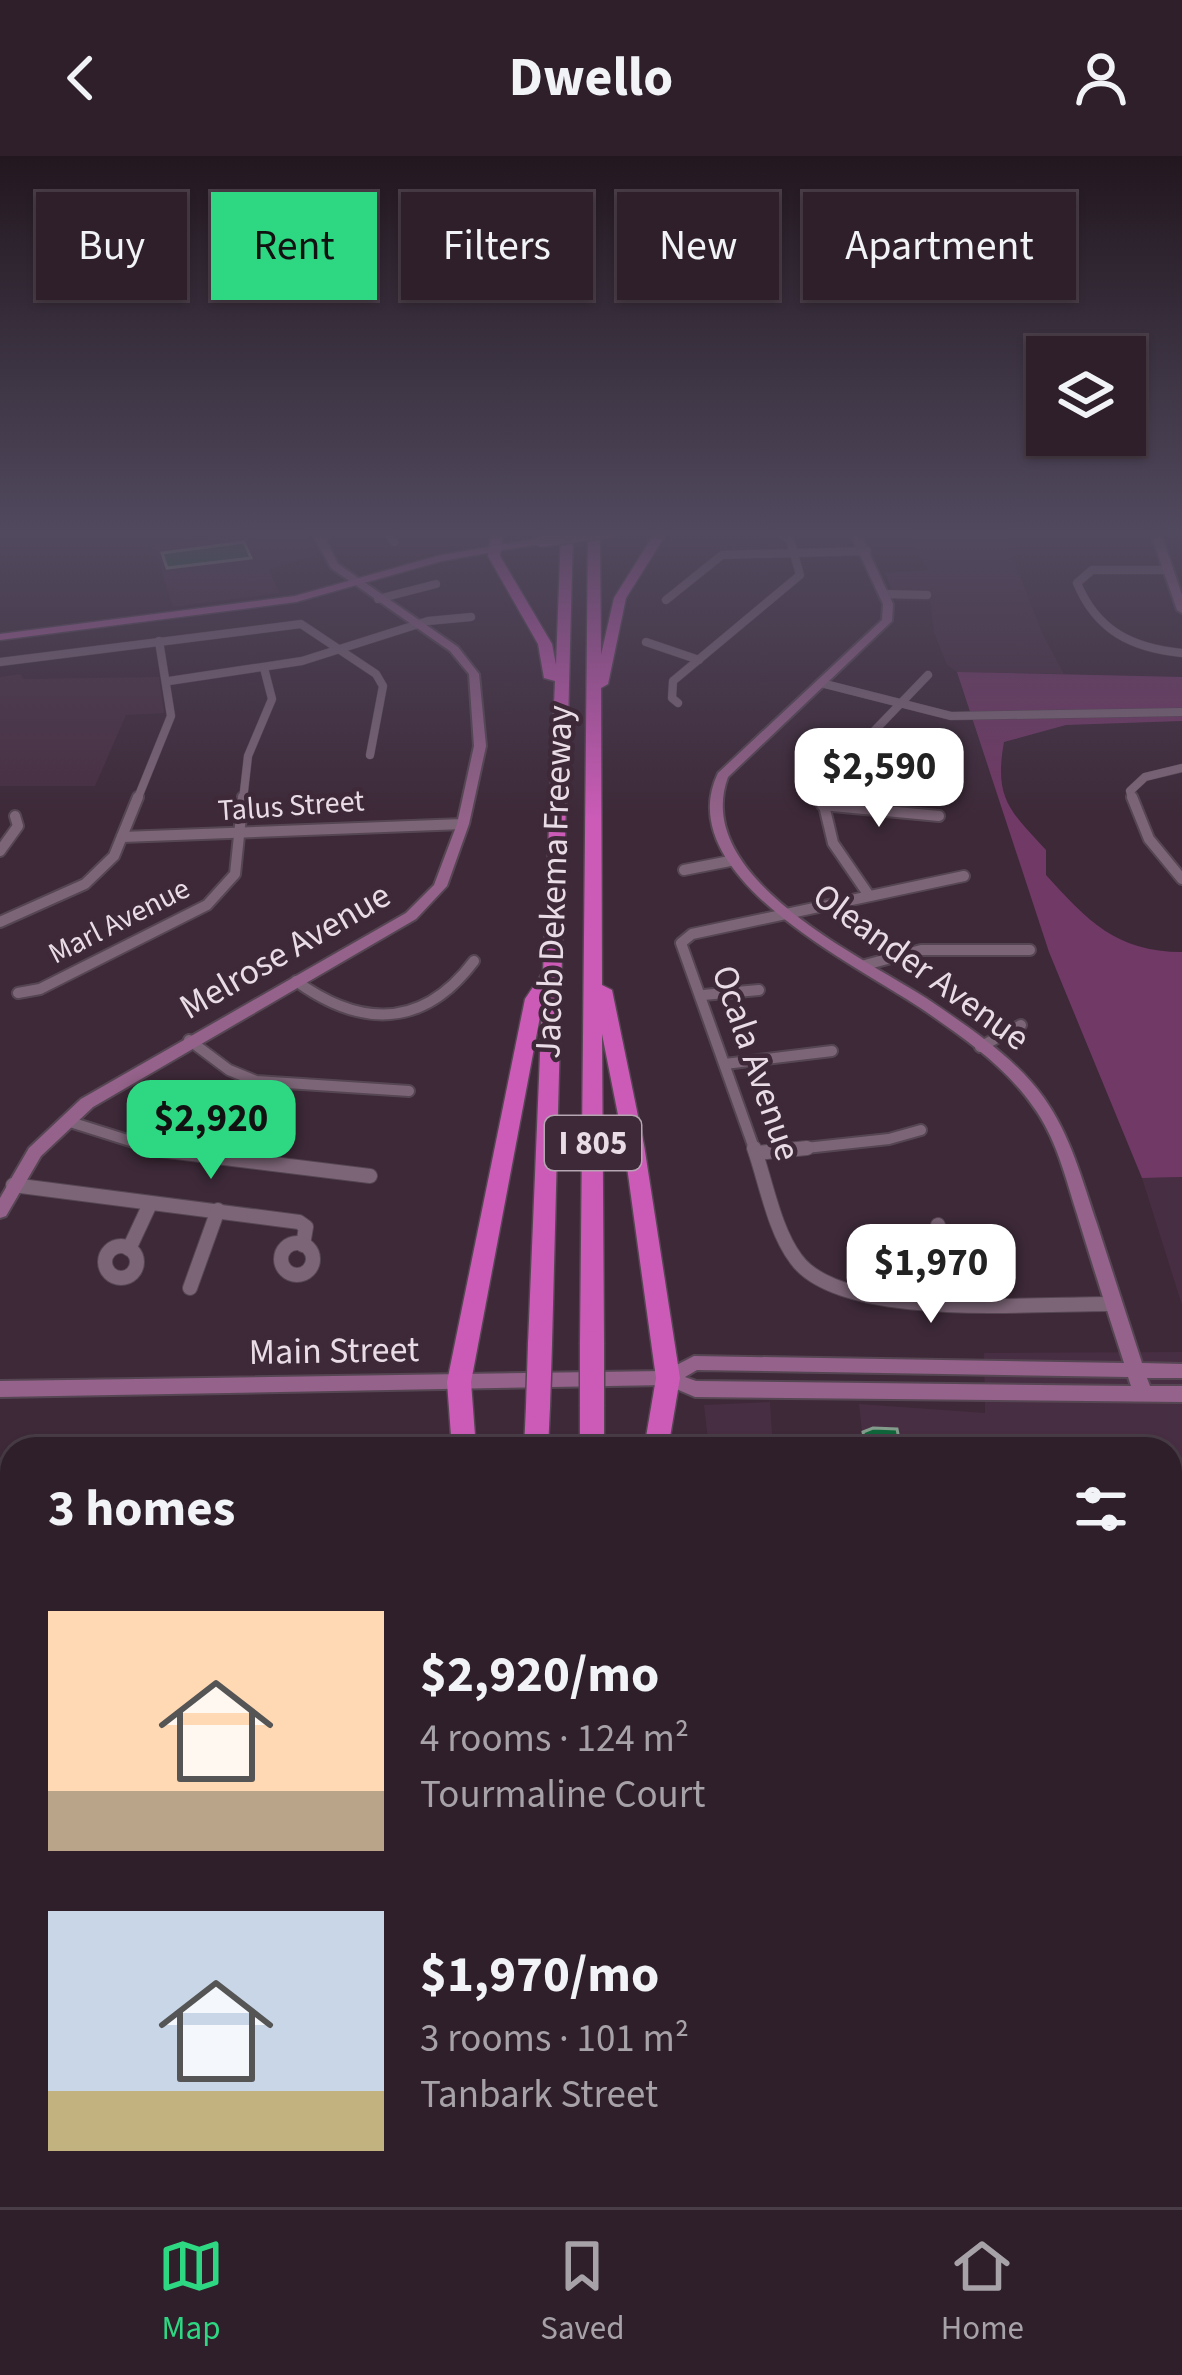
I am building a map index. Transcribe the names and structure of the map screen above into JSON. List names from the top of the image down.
{
  "streets": {
    "highway": ["Jacob Dekema Freeway", "I 805"],
    "street": [
      "Talus Street",
      "Marl Avenue",
      "Melrose Avenue",
      "Oleander Avenue",
      "Ocala Avenue",
      "Main Street"
    ]
  },
  "crossings": [
    ["Talus Street", "Marl Avenue"],
    ["Talus Street", "Melrose Avenue"],
    ["Oleander Avenue", "Ocala Avenue"],
    ["Oleander Avenue", "Main Street"]
  ],
  "page": {
    "header": "Dwello",
    "chip": [
      "Buy",
      "Rent",
      "Filters",
      "New",
      "Apartment"
    ],
    "price": ["$2,590", "$2,920", "$1,970"],
    "heading": "3 homes",
    "list": [
      {
        "name": "$2,920/mo",
        "note": "4 rooms · 124 m² · Tourmaline Court"
      },
      {
        "name": "$1,970/mo",
        "note": "3 rooms · 101 m² · Tanbark Street"
      }
    ],
    "tabs": ["Map", "Saved", "Home"]
  }
}
